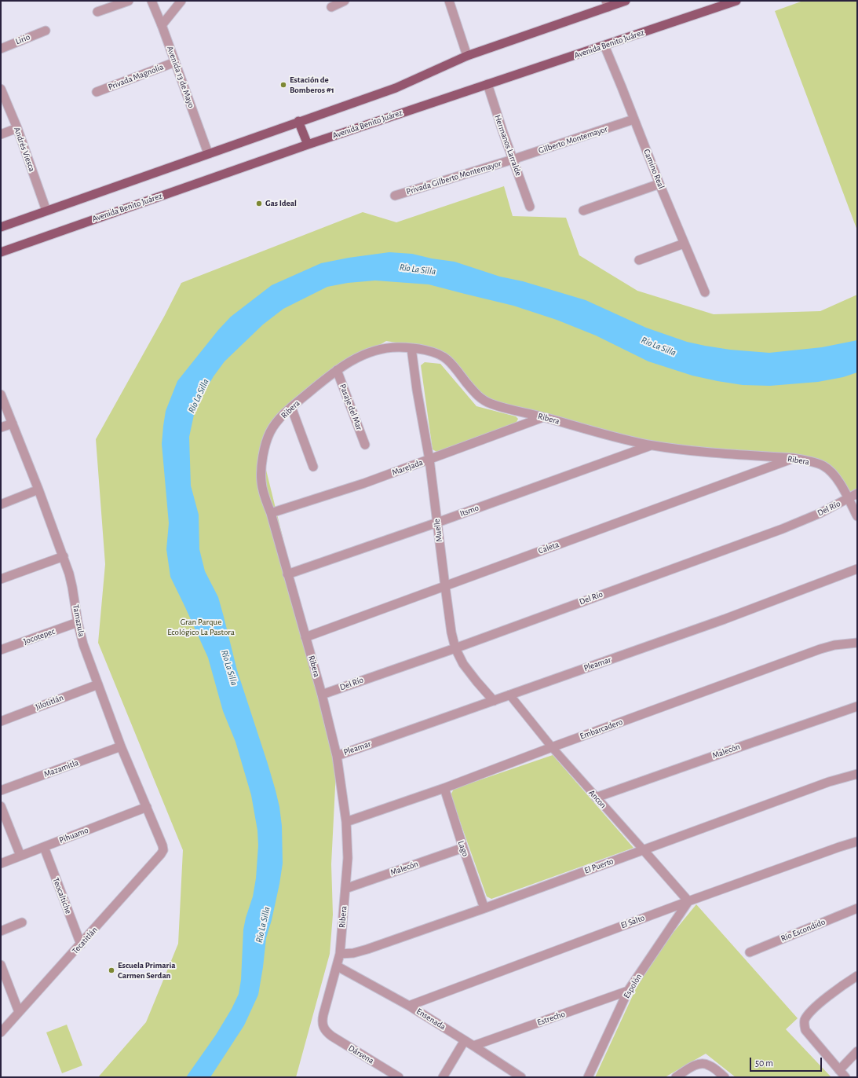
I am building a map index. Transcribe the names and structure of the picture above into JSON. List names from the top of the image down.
{
  "streets": {
    "main road": ["Avenida Benito Juárez"],
    "street": [
      "Lirio",
      "Privada Magnolia",
      "Avenida 13 de Mayo",
      "Gilberto Montemayor",
      "Hermanos Larralde",
      "Andrés Viesca",
      "Camino Real",
      "Privada Gilberto Montemayor",
      "Pasaje del Mar",
      "Ribera",
      "Marejada",
      "Del Río",
      "Itsmo",
      "Muelle",
      "Caleta",
      "Tamazula",
      "Jocotepec",
      "Pleamar",
      "Jilotitlán",
      "Embarcadero",
      "Malecón",
      "Mazamitla",
      "Ancon",
      "Pihuamo",
      "Lago",
      "El Puerto",
      "Teocaltiche",
      "El Salto",
      "Río Escondido",
      "Tecatitlán",
      "Espolón",
      "Estrecho",
      "Ensenada",
      "Dársena"
    ]
  },
  "crossings": [
    ["Avenida Benito Juárez", "Hermanos Larralde"],
    ["Avenida Benito Juárez", "Camino Real"],
    ["Privada Magnolia", "Avenida 13 de Mayo"],
    ["Gilberto Montemayor", "Hermanos Larralde"],
    ["Gilberto Montemayor", "Camino Real"],
    ["Gilberto Montemayor", "Privada Gilberto Montemayor"],
    ["Hermanos Larralde", "Privada Gilberto Montemayor"],
    ["Pasaje del Mar", "Ribera"],
    ["Ribera", "Marejada"],
    ["Ribera", "Del Río"],
    ["Ribera", "Itsmo"],
    ["Ribera", "Muelle"],
    ["Ribera", "Caleta"],
    ["Ribera", "Pleamar"],
    ["Ribera", "Embarcadero"],
    ["Ribera", "Malecón"],
    ["Ribera", "El Puerto"],
    ["Ribera", "Ensenada"],
    ["Ribera", "Dársena"],
    ["Marejada", "Muelle"],
    ["Del Río", "Muelle"],
    ["Itsmo", "Muelle"],
    ["Muelle", "Caleta"],
    ["Muelle", "Pleamar"],
    ["Tamazula", "Jocotepec"],
    ["Tamazula", "Jilotitlán"],
    ["Tamazula", "Mazamitla"],
    ["Tamazula", "Pihuamo"],
    ["Tamazula", "Tecatitlán"],
    ["Pleamar", "Ancon"],
    ["Embarcadero", "Ancon"],
    ["Embarcadero", "Lago"],
    ["Malecón", "Ancon"],
    ["Malecón", "Lago"],
    ["Ancon", "El Puerto"],
    ["Ancon", "El Salto"],
    ["Ancon", "Espolón"],
    ["Pihuamo", "Teocaltiche"],
    ["Lago", "El Puerto"],
    ["Teocaltiche", "Tecatitlán"],
    ["El Salto", "Espolón"],
    ["El Salto", "Ensenada"],
    ["Espolón", "Estrecho"],
    ["Estrecho", "Ensenada"]
  ],
  "water": ["Río La Silla"],
  "parks": ["Gran Parque Ecológico La Pastora"],
  "places": ["Estación de Bomberos #1", "Gas Ideal", "Escuela Primaria Carmen Serdan"],
  "scale_bar": "50 m"
}
